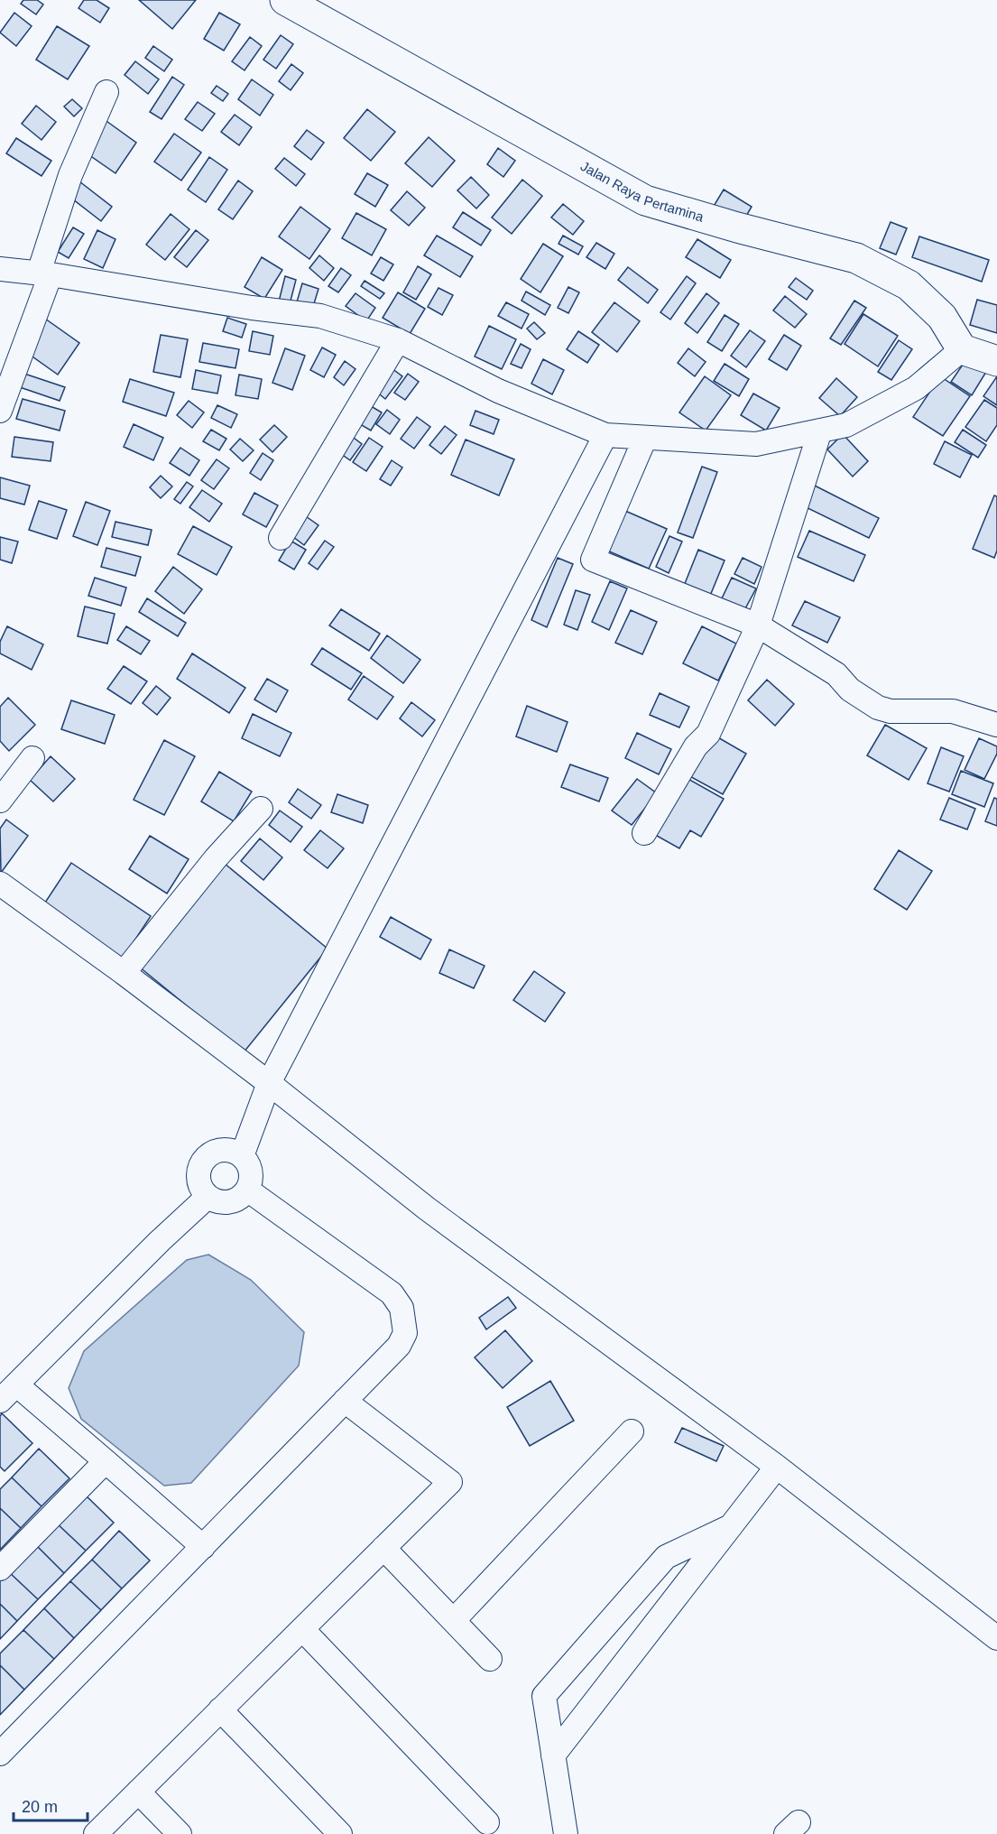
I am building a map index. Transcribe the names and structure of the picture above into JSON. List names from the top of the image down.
{
  "streets": {
    "main road": ["Jalan Raya Pertamina"]
  },
  "scale_bar": "20 m"
}
